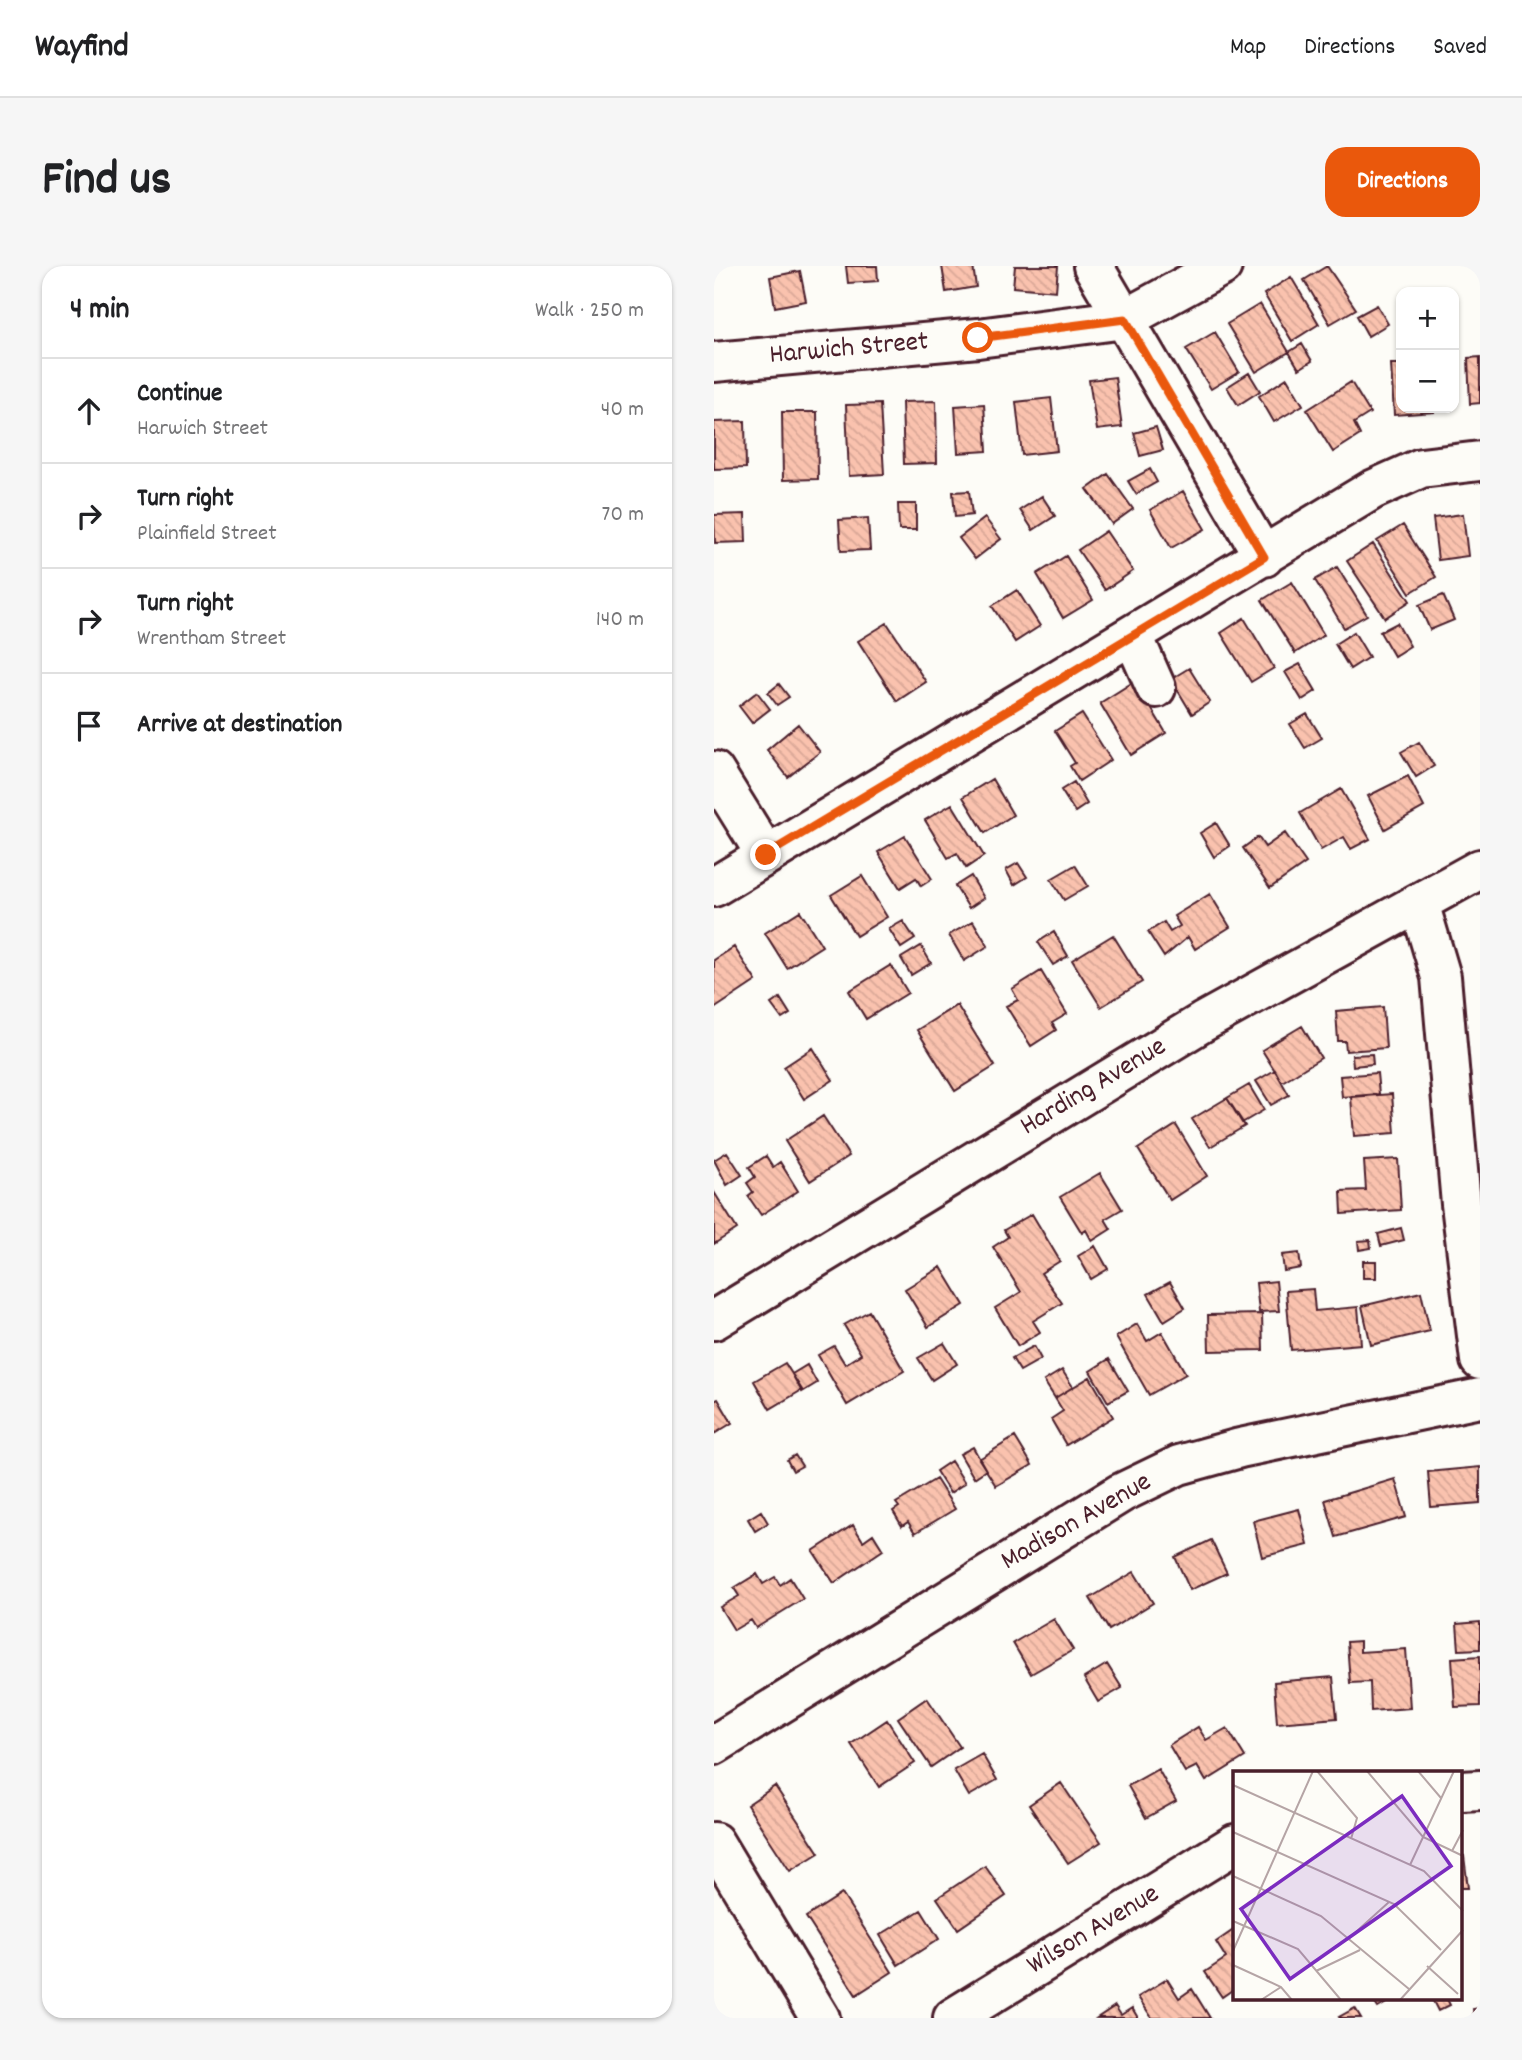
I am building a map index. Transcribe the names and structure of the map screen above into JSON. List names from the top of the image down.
{
  "streets": {
    "street": [
      "Harwich Street",
      "Harding Avenue",
      "Madison Avenue",
      "Wilson Avenue"
    ]
  },
  "page": {
    "header": "Wayfind",
    "nav": ["Map", "Directions", "Saved"],
    "title": "Find us",
    "buttons": "Directions",
    "heading": ["4 min", "Walk · 250 m"],
    "map_buttons": ["+", "−"],
    "list": [
      ["Continue", "Harwich Street", "40 m"],
      ["Turn right", "Plainfield Street", "70 m"],
      ["Turn right", "Wrentham Street", "140 m"],
      "Arrive at destination"
    ]
  }
}
